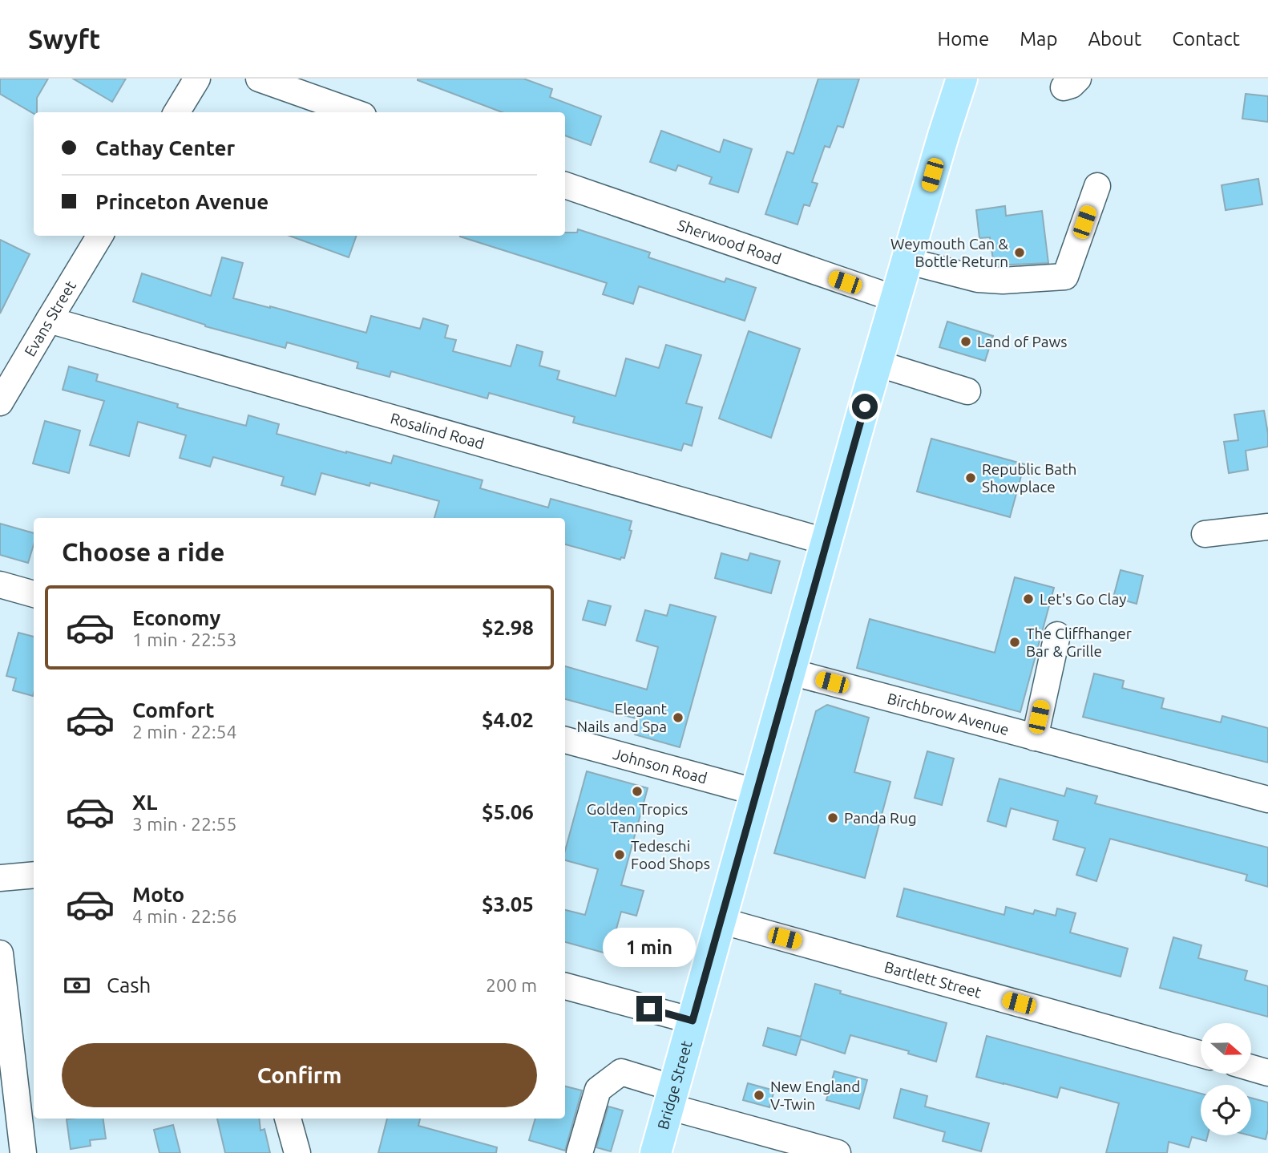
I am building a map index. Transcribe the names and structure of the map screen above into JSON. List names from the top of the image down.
{
  "streets": {
    "main road": ["Bridge Street"],
    "street": [
      "Sherwood Road",
      "Evans Street",
      "Rosalind Road",
      "Birchbrow Avenue",
      "Johnson Road",
      "Bartlett Street"
    ]
  },
  "crossings": [
    ["Sherwood Road", "Bridge Street"],
    ["Evans Street", "Rosalind Road"],
    ["Rosalind Road", "Bridge Street"],
    ["Birchbrow Avenue", "Bridge Street"],
    ["Johnson Road", "Bridge Street"],
    ["Bartlett Street", "Bridge Street"]
  ],
  "places": [
    "Weymouth Can & Bottle Return",
    "Land of Paws",
    "Republic Bath Showplace",
    "Let's Go Clay",
    "The Cliffhanger Bar & Grille",
    "Elegant Nails and Spa",
    "Golden Tropics Tanning",
    "Panda Rug",
    "Tedeschi Food Shops",
    "New England V-Twin"
  ],
  "north": "right",
  "page": {
    "header": "Swyft",
    "nav": [
      "Home",
      "Map",
      "About",
      "Contact"
    ],
    "banner": ["Cathay Center", "Princeton Avenue"],
    "heading": "Choose a ride",
    "list": [
      {
        "name": "Economy",
        "note": "1 min · 22:53",
        "value": "$2.98"
      },
      {
        "name": "Comfort",
        "note": "2 min · 22:54",
        "value": "$4.02"
      },
      {
        "name": "XL",
        "note": "3 min · 22:55",
        "value": "$5.06"
      },
      {
        "name": "Moto",
        "note": "4 min · 22:56",
        "value": "$3.05"
      }
    ],
    "bubble": "1 min",
    "pay": ["Cash", "200 m"],
    "buttons": "Confirm"
  }
}
